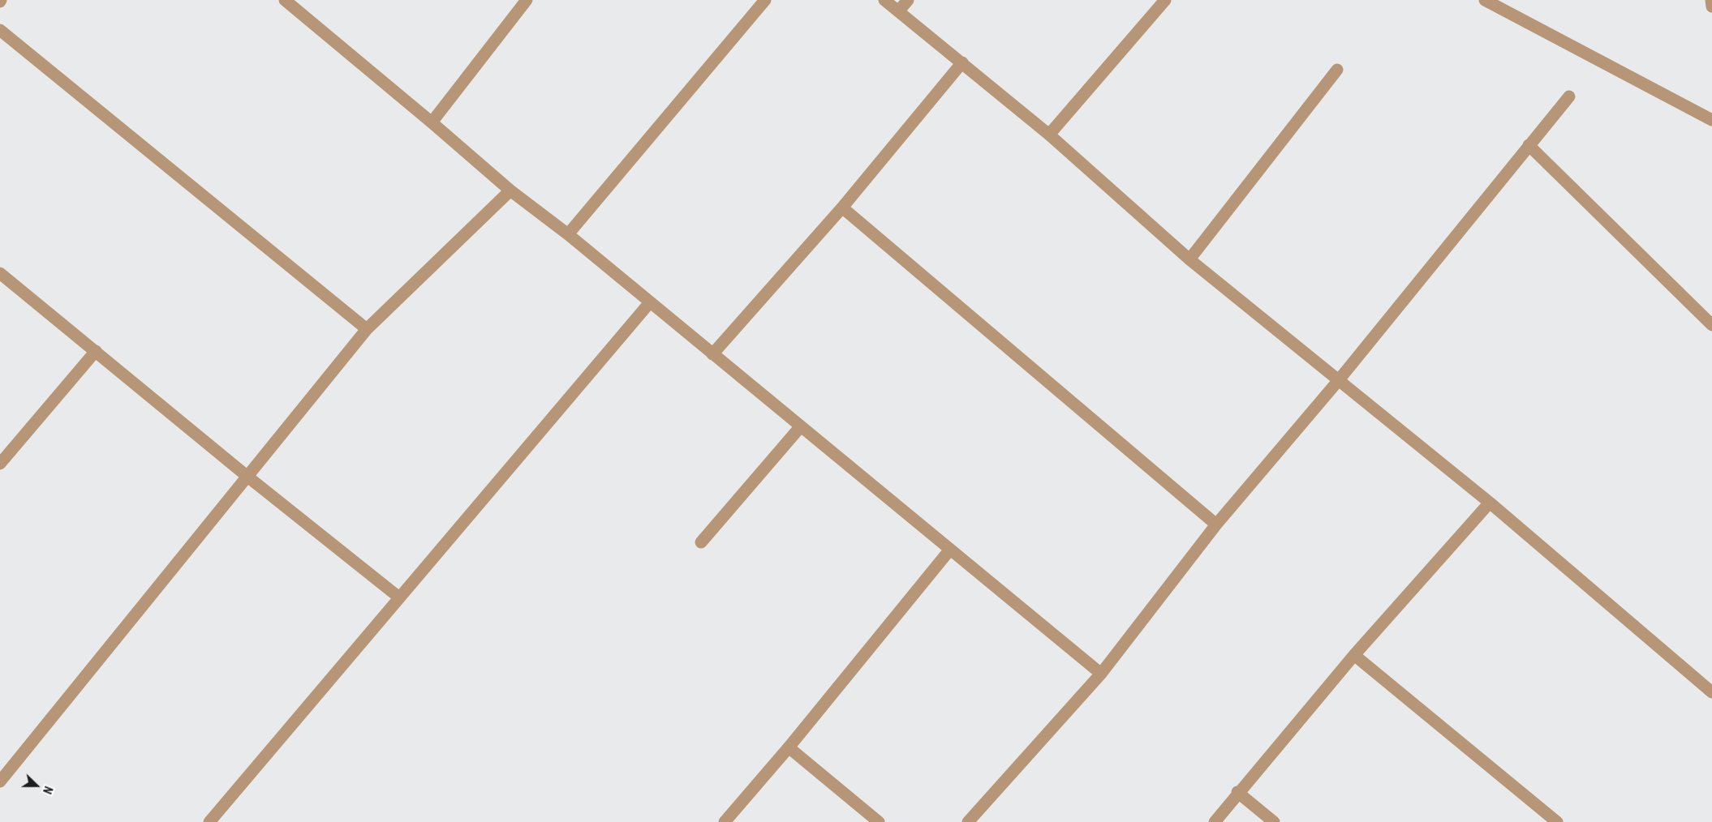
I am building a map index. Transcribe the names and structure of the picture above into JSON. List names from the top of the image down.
{
  "north": "right"
}
